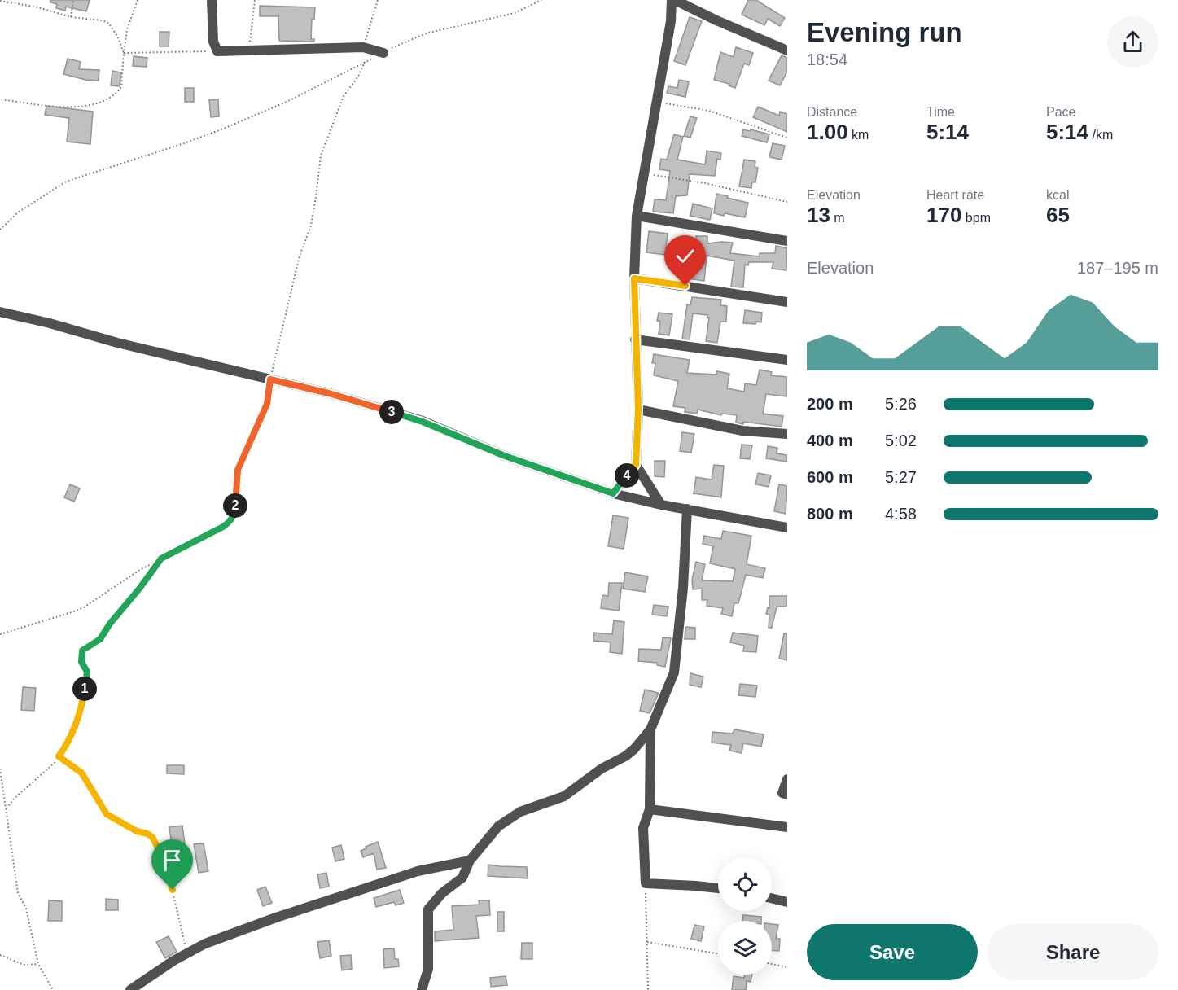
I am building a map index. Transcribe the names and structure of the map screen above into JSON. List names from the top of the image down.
{
  "page": {
    "heading": ["Evening run", "18:54"],
    "stats": [
      ["Distance", "1.00 km"],
      ["Time", "5:14"],
      ["Pace", "5:14 /km"],
      ["Elevation", "13 m"],
      ["Heart rate", "170 bpm"],
      ["kcal", "65"]
    ],
    "chart": ["Elevation", "187–195 m"],
    "list": [
      {
        "name": "200 m",
        "note": "5:26"
      },
      {
        "name": "400 m",
        "note": "5:02"
      },
      {
        "name": "600 m",
        "note": "5:27"
      },
      {
        "name": "800 m",
        "note": "4:58"
      }
    ],
    "pins": [
      "3",
      "4",
      "2",
      "1"
    ],
    "buttons": ["Save", "Share"]
  }
}
